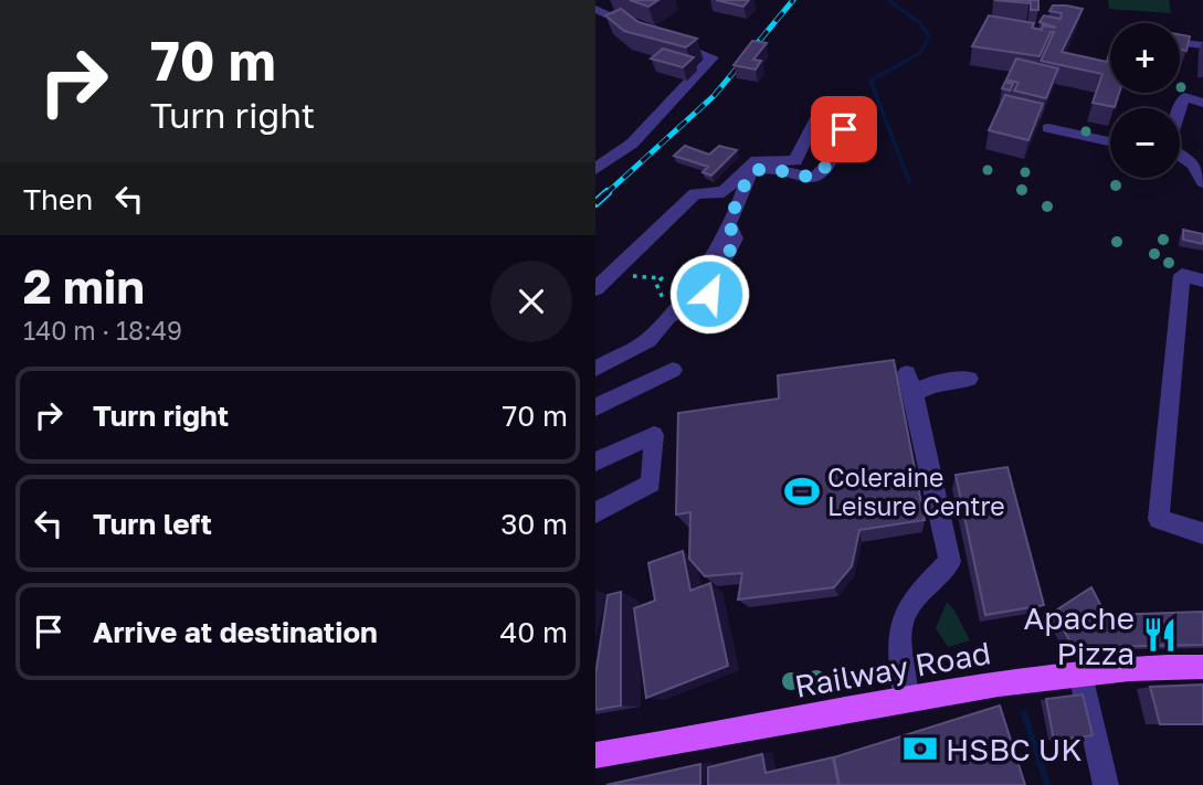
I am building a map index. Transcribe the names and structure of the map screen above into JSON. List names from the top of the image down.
{
  "streets": {
    "main road": ["Railway Road"]
  },
  "places": {
    "sports": ["Coleraine Leisure Centre"],
    "restaurant": ["Apache Pizza"],
    "bank": ["HSBC UK"]
  },
  "page": {
    "turn": ["70 m", "Turn right"],
    "map_buttons": ["+", "−"],
    "then": "Then",
    "heading": ["2 min", "140 m · 18:49"],
    "list": [
      {
        "name": "Turn right",
        "value": "70 m"
      },
      {
        "name": "Turn left",
        "value": "30 m"
      },
      {
        "name": "Arrive at destination",
        "value": "40 m"
      }
    ]
  }
}
